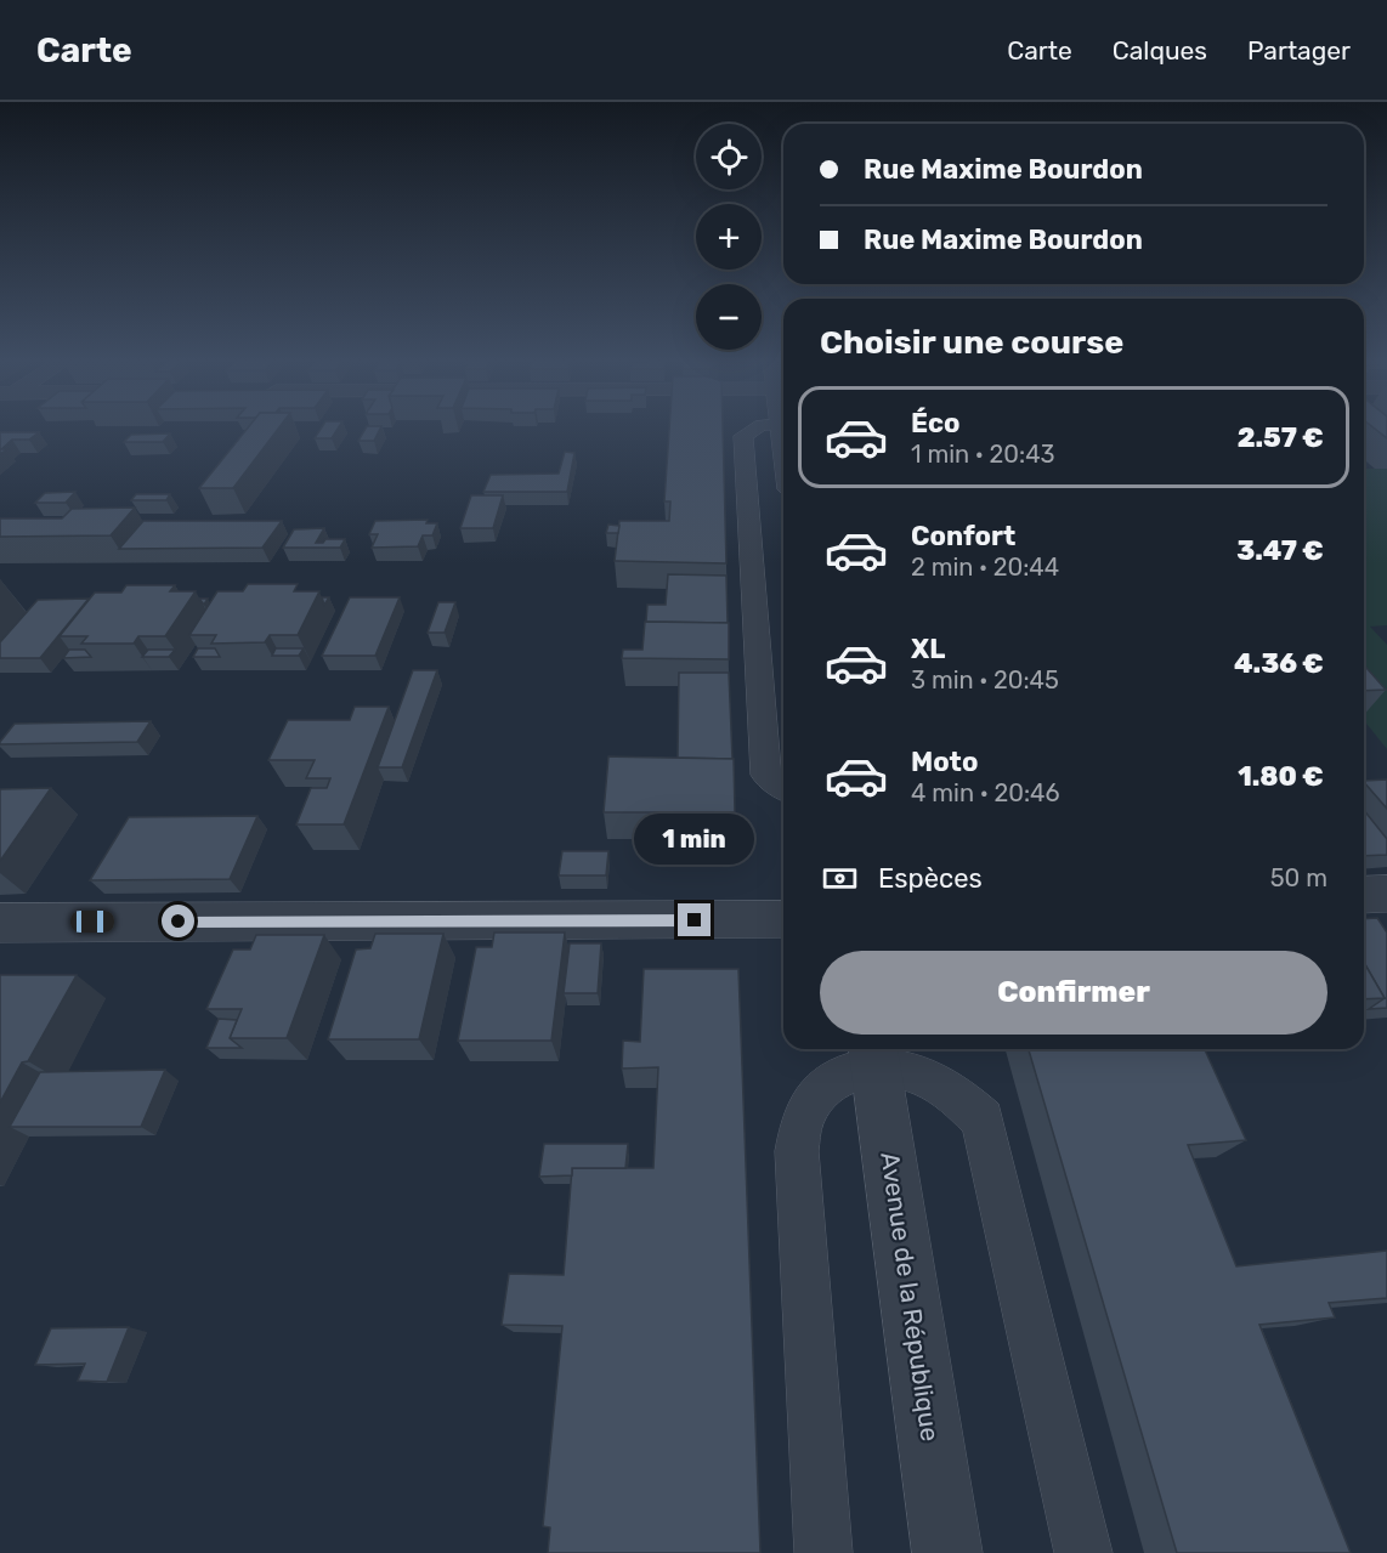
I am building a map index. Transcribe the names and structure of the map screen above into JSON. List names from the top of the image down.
{
  "streets": {
    "street": ["Avenue de la République"]
  },
  "page": {
    "header": "Carte",
    "nav": ["Carte", "Calques", "Partager"],
    "map_buttons": ["+", "−"],
    "banner": ["Rue Maxime Bourdon", "Rue Maxime Bourdon"],
    "heading": "Choisir une course",
    "list": [
      {
        "name": "Éco",
        "note": "1 min · 20:43",
        "value": "2.57 €"
      },
      {
        "name": "Confort",
        "note": "2 min · 20:44",
        "value": "3.47 €"
      },
      {
        "name": "XL",
        "note": "3 min · 20:45",
        "value": "4.36 €"
      },
      {
        "name": "Moto",
        "note": "4 min · 20:46",
        "value": "1.80 €"
      }
    ],
    "bubble": "1 min",
    "pay": ["Espèces", "50 m"],
    "buttons": "Confirmer"
  }
}
